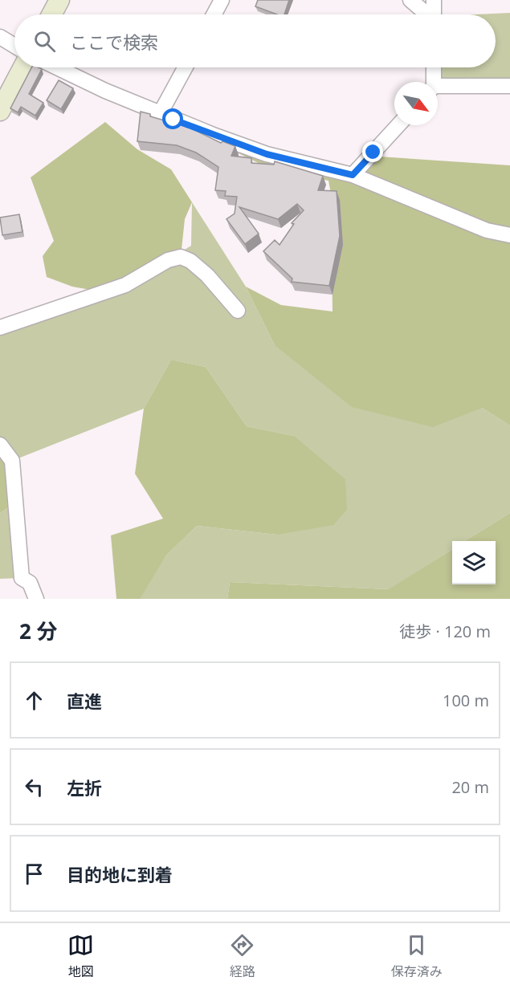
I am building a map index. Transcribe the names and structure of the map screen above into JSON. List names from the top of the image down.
{
  "north": "bottom right",
  "page": {
    "search": "ここで検索",
    "heading": ["2 分", "徒歩 · 120 m"],
    "list": [
      ["直進", "100 m"],
      ["左折", "20 m"],
      "目的地に到着"
    ],
    "nav": ["地図", "経路", "保存済み"]
  }
}
